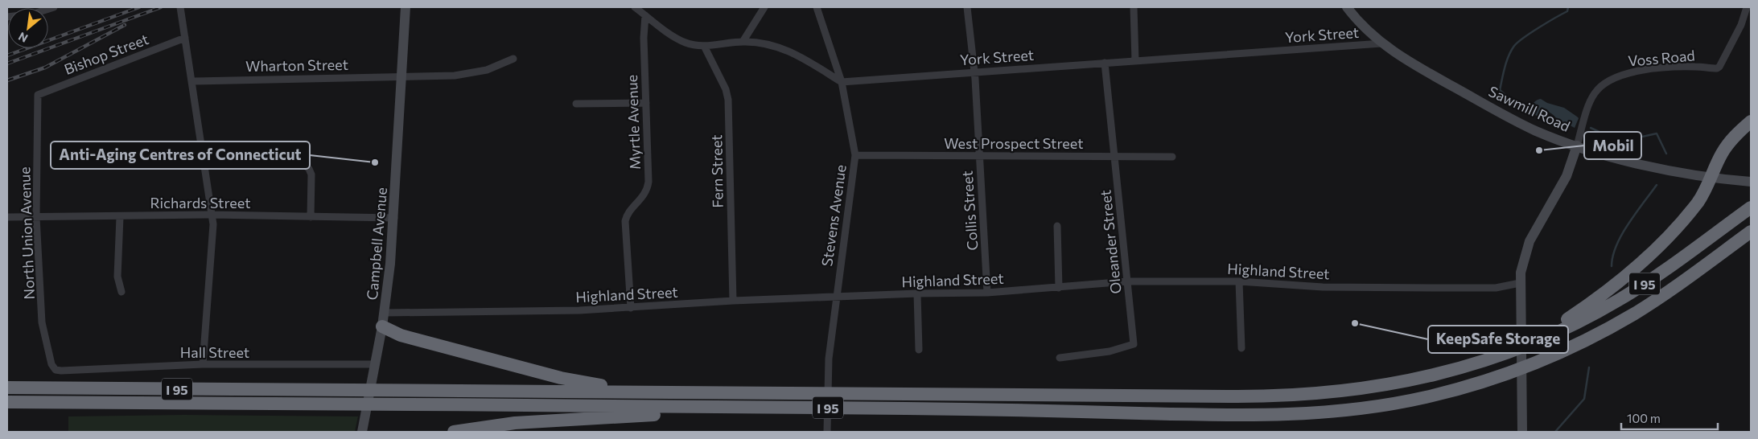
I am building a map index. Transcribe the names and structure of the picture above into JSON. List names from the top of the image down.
{
  "streets": {
    "highway": ["I 95"],
    "main road": ["Sawmill Road", "Campbell Avenue"],
    "street": [
      "York Street",
      "Bishop Street",
      "Voss Road",
      "Wharton Street",
      "Myrtle Avenue",
      "West Prospect Street",
      "Fern Street",
      "Richards Street",
      "Collis Street",
      "Stevens Avenue",
      "North Union Avenue",
      "Oleander Street",
      "Highland Street",
      "Hall Street"
    ]
  },
  "crossings": [
    ["York Street", "Sawmill Road"],
    ["York Street", "Collis Street"],
    ["York Street", "Stevens Avenue"],
    ["York Street", "Oleander Street"],
    ["Bishop Street", "North Union Avenue"],
    ["Voss Road", "Sawmill Road"],
    ["Wharton Street", "Campbell Avenue"],
    ["Myrtle Avenue", "Highland Street"],
    ["West Prospect Street", "Collis Street"],
    ["West Prospect Street", "Stevens Avenue"],
    ["West Prospect Street", "Oleander Street"],
    ["Fern Street", "Highland Street"],
    ["Richards Street", "North Union Avenue"],
    ["Richards Street", "Campbell Avenue"],
    ["Collis Street", "Highland Street"],
    ["Stevens Avenue", "Highland Street"],
    ["North Union Avenue", "Hall Street"],
    ["Oleander Street", "Highland Street"],
    ["Campbell Avenue", "Highland Street"],
    ["Campbell Avenue", "Hall Street"]
  ],
  "places": ["Mobil", "Anti-Aging Centres of Connecticut", "KeepSafe Storage"],
  "scale_bar": "100 m",
  "north": "bottom left"
}
